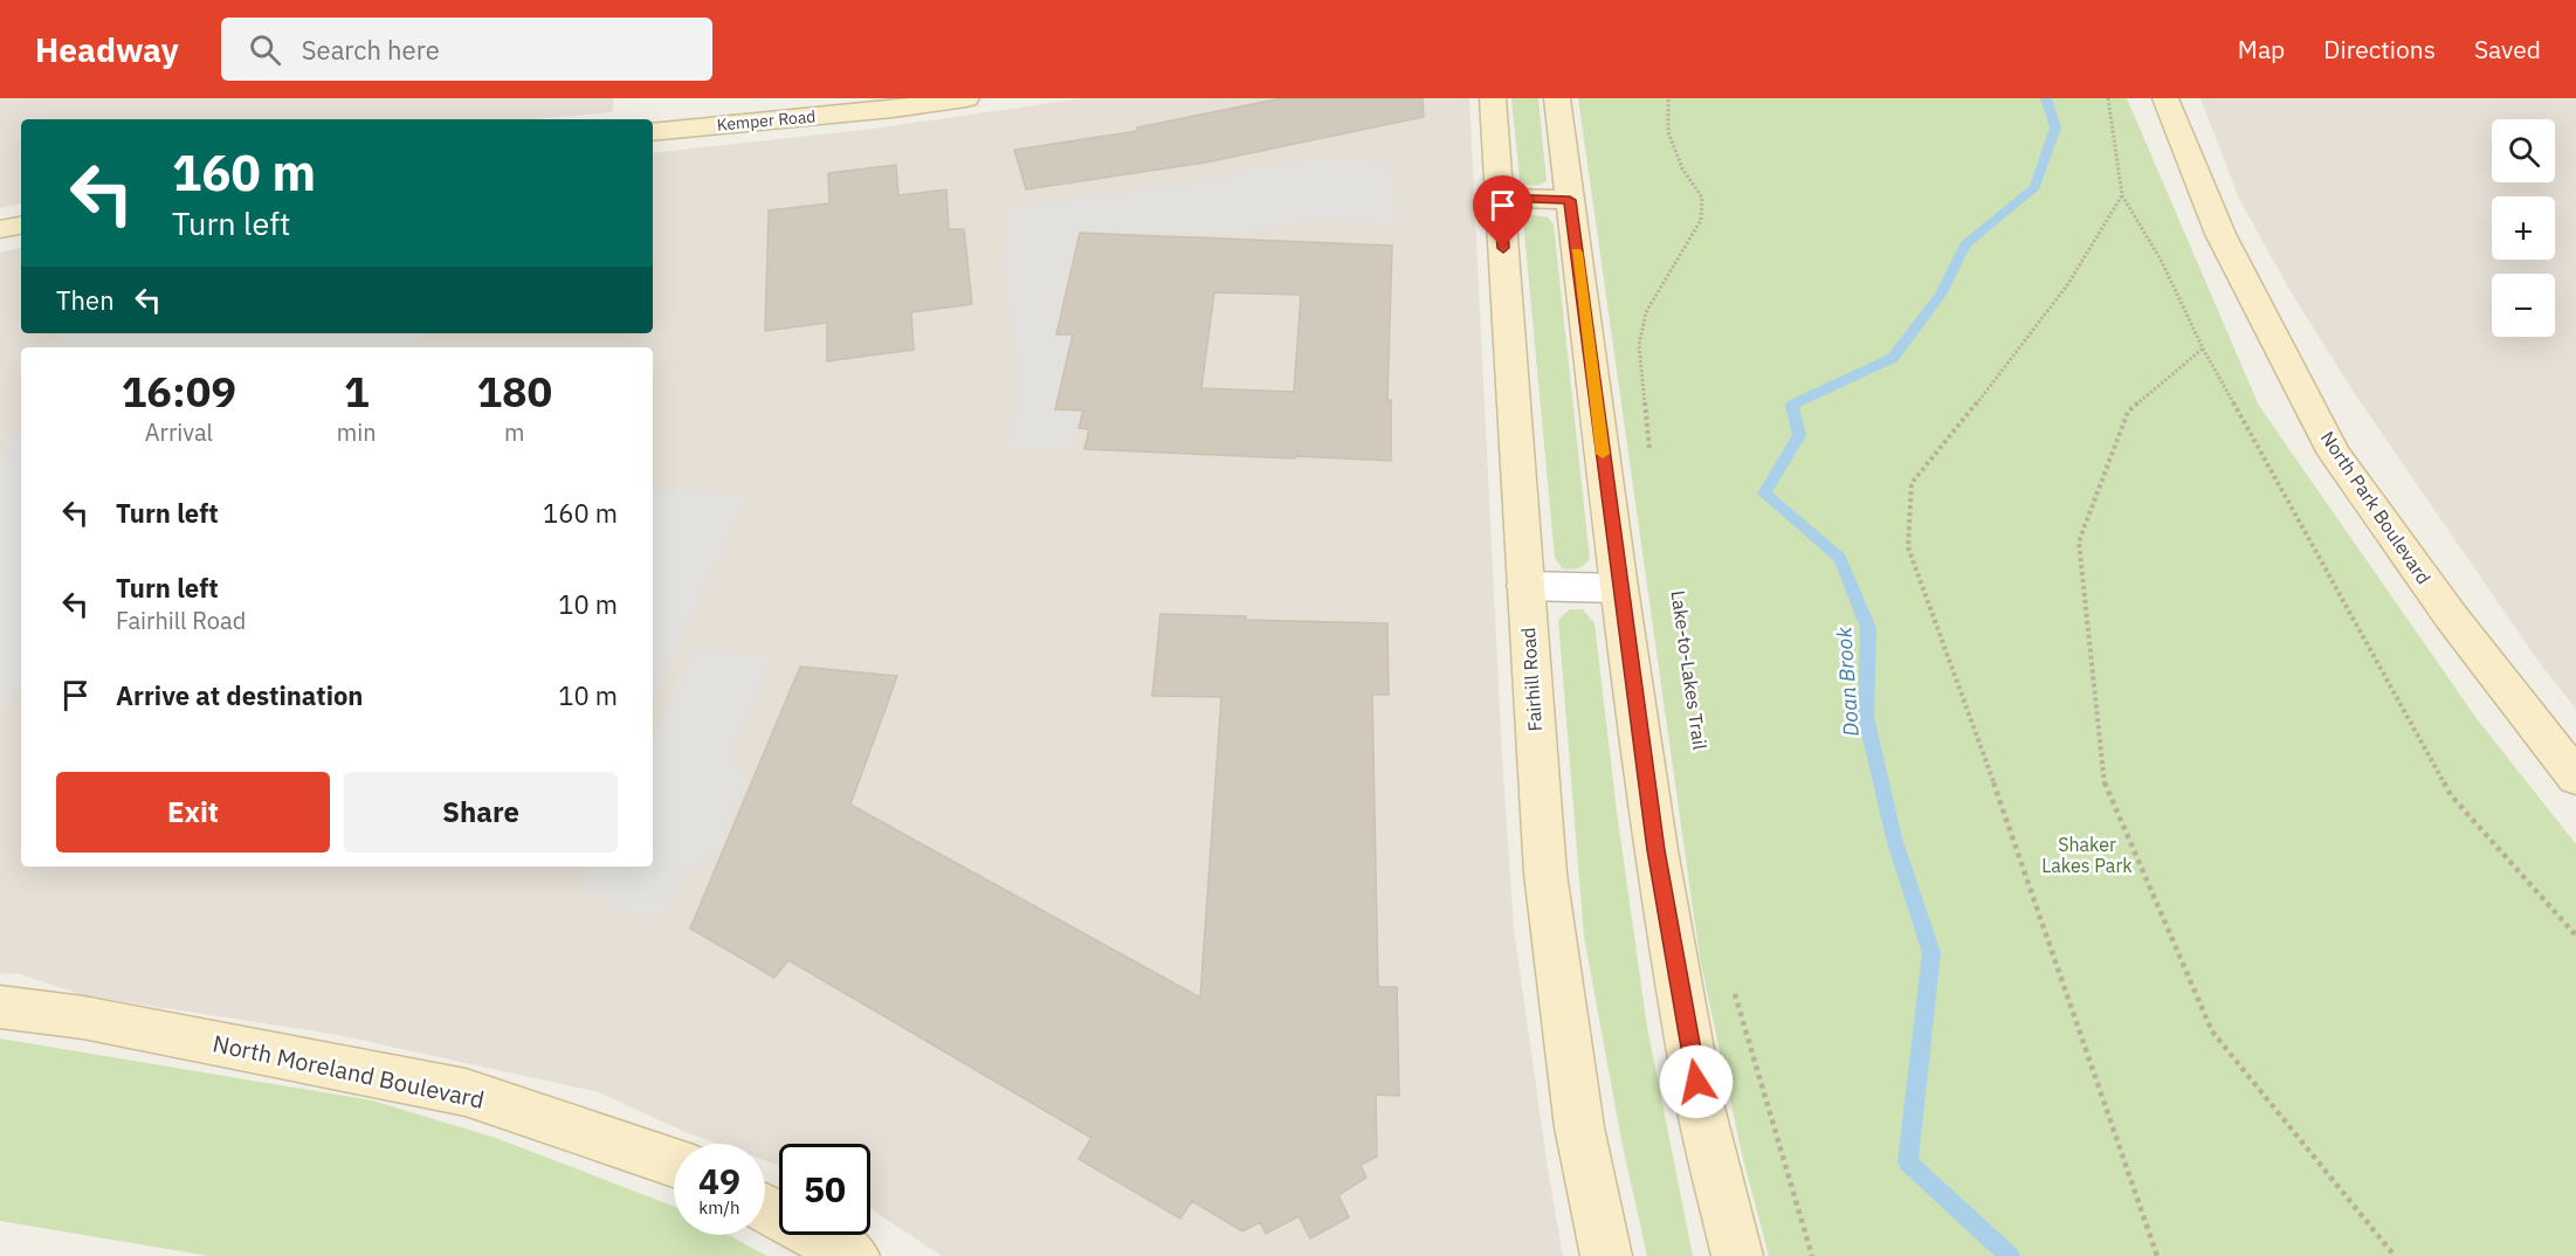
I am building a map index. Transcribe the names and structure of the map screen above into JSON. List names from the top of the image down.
{
  "streets": {
    "main road": [
      "Kemper Road",
      "North Park Boulevard",
      "Fairhill Road",
      "North Moreland Boulevard"
    ]
  },
  "water": ["Doan Brook"],
  "parks": ["Shaker Lakes Park"],
  "page": {
    "header": "Headway",
    "search": "Search here",
    "nav": ["Map", "Directions", "Saved"],
    "map_buttons": ["+", "−"],
    "turn": ["160 m", "Turn left"],
    "then": "Then",
    "eta": [
      "16:09",
      "Arrival",
      "1",
      "min",
      "180",
      "m"
    ],
    "list": [
      {
        "name": "Turn left",
        "value": "160 m"
      },
      {
        "name": "Turn left",
        "note": "Fairhill Road",
        "value": "10 m"
      },
      {
        "name": "Arrive at destination",
        "value": "10 m"
      }
    ],
    "buttons": ["Exit", "Share"],
    "speed": "49 km/h",
    "limit": "50"
  }
}
